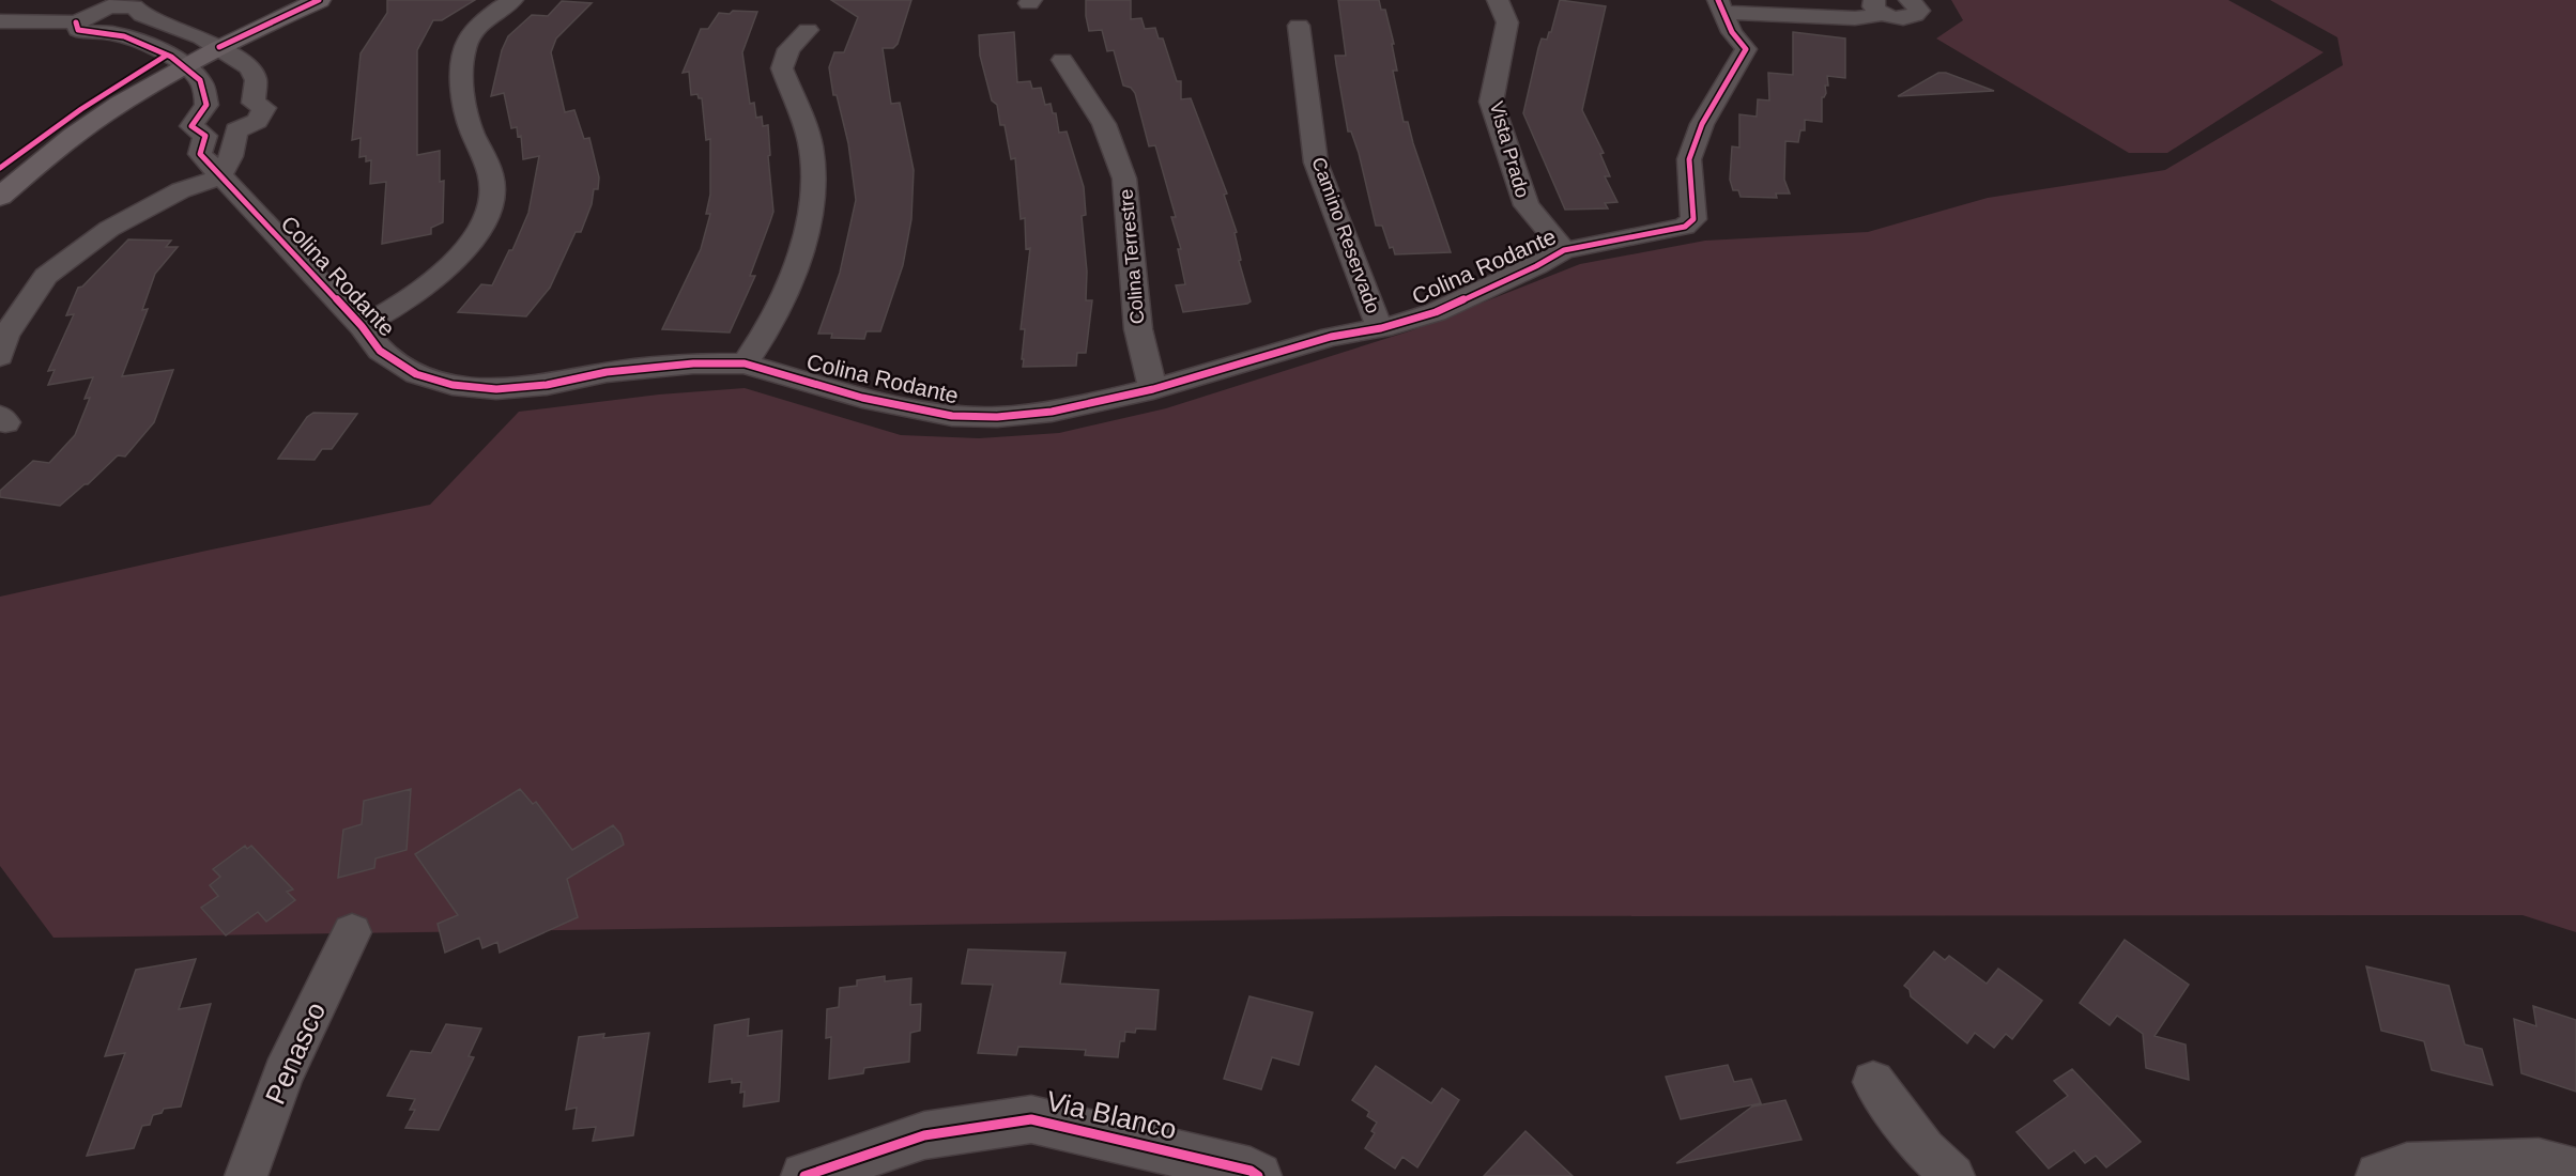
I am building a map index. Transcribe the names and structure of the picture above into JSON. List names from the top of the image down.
{
  "streets": {
    "street": [
      "Vista Prado",
      "Camino Reservado",
      "Colina Terrestre",
      "Colina Rodante",
      "Penasco",
      "Via Blanco"
    ]
  },
  "crossings": [
    ["Vista Prado", "Colina Rodante"],
    ["Camino Reservado", "Colina Rodante"],
    ["Colina Terrestre", "Colina Rodante"]
  ]
}
